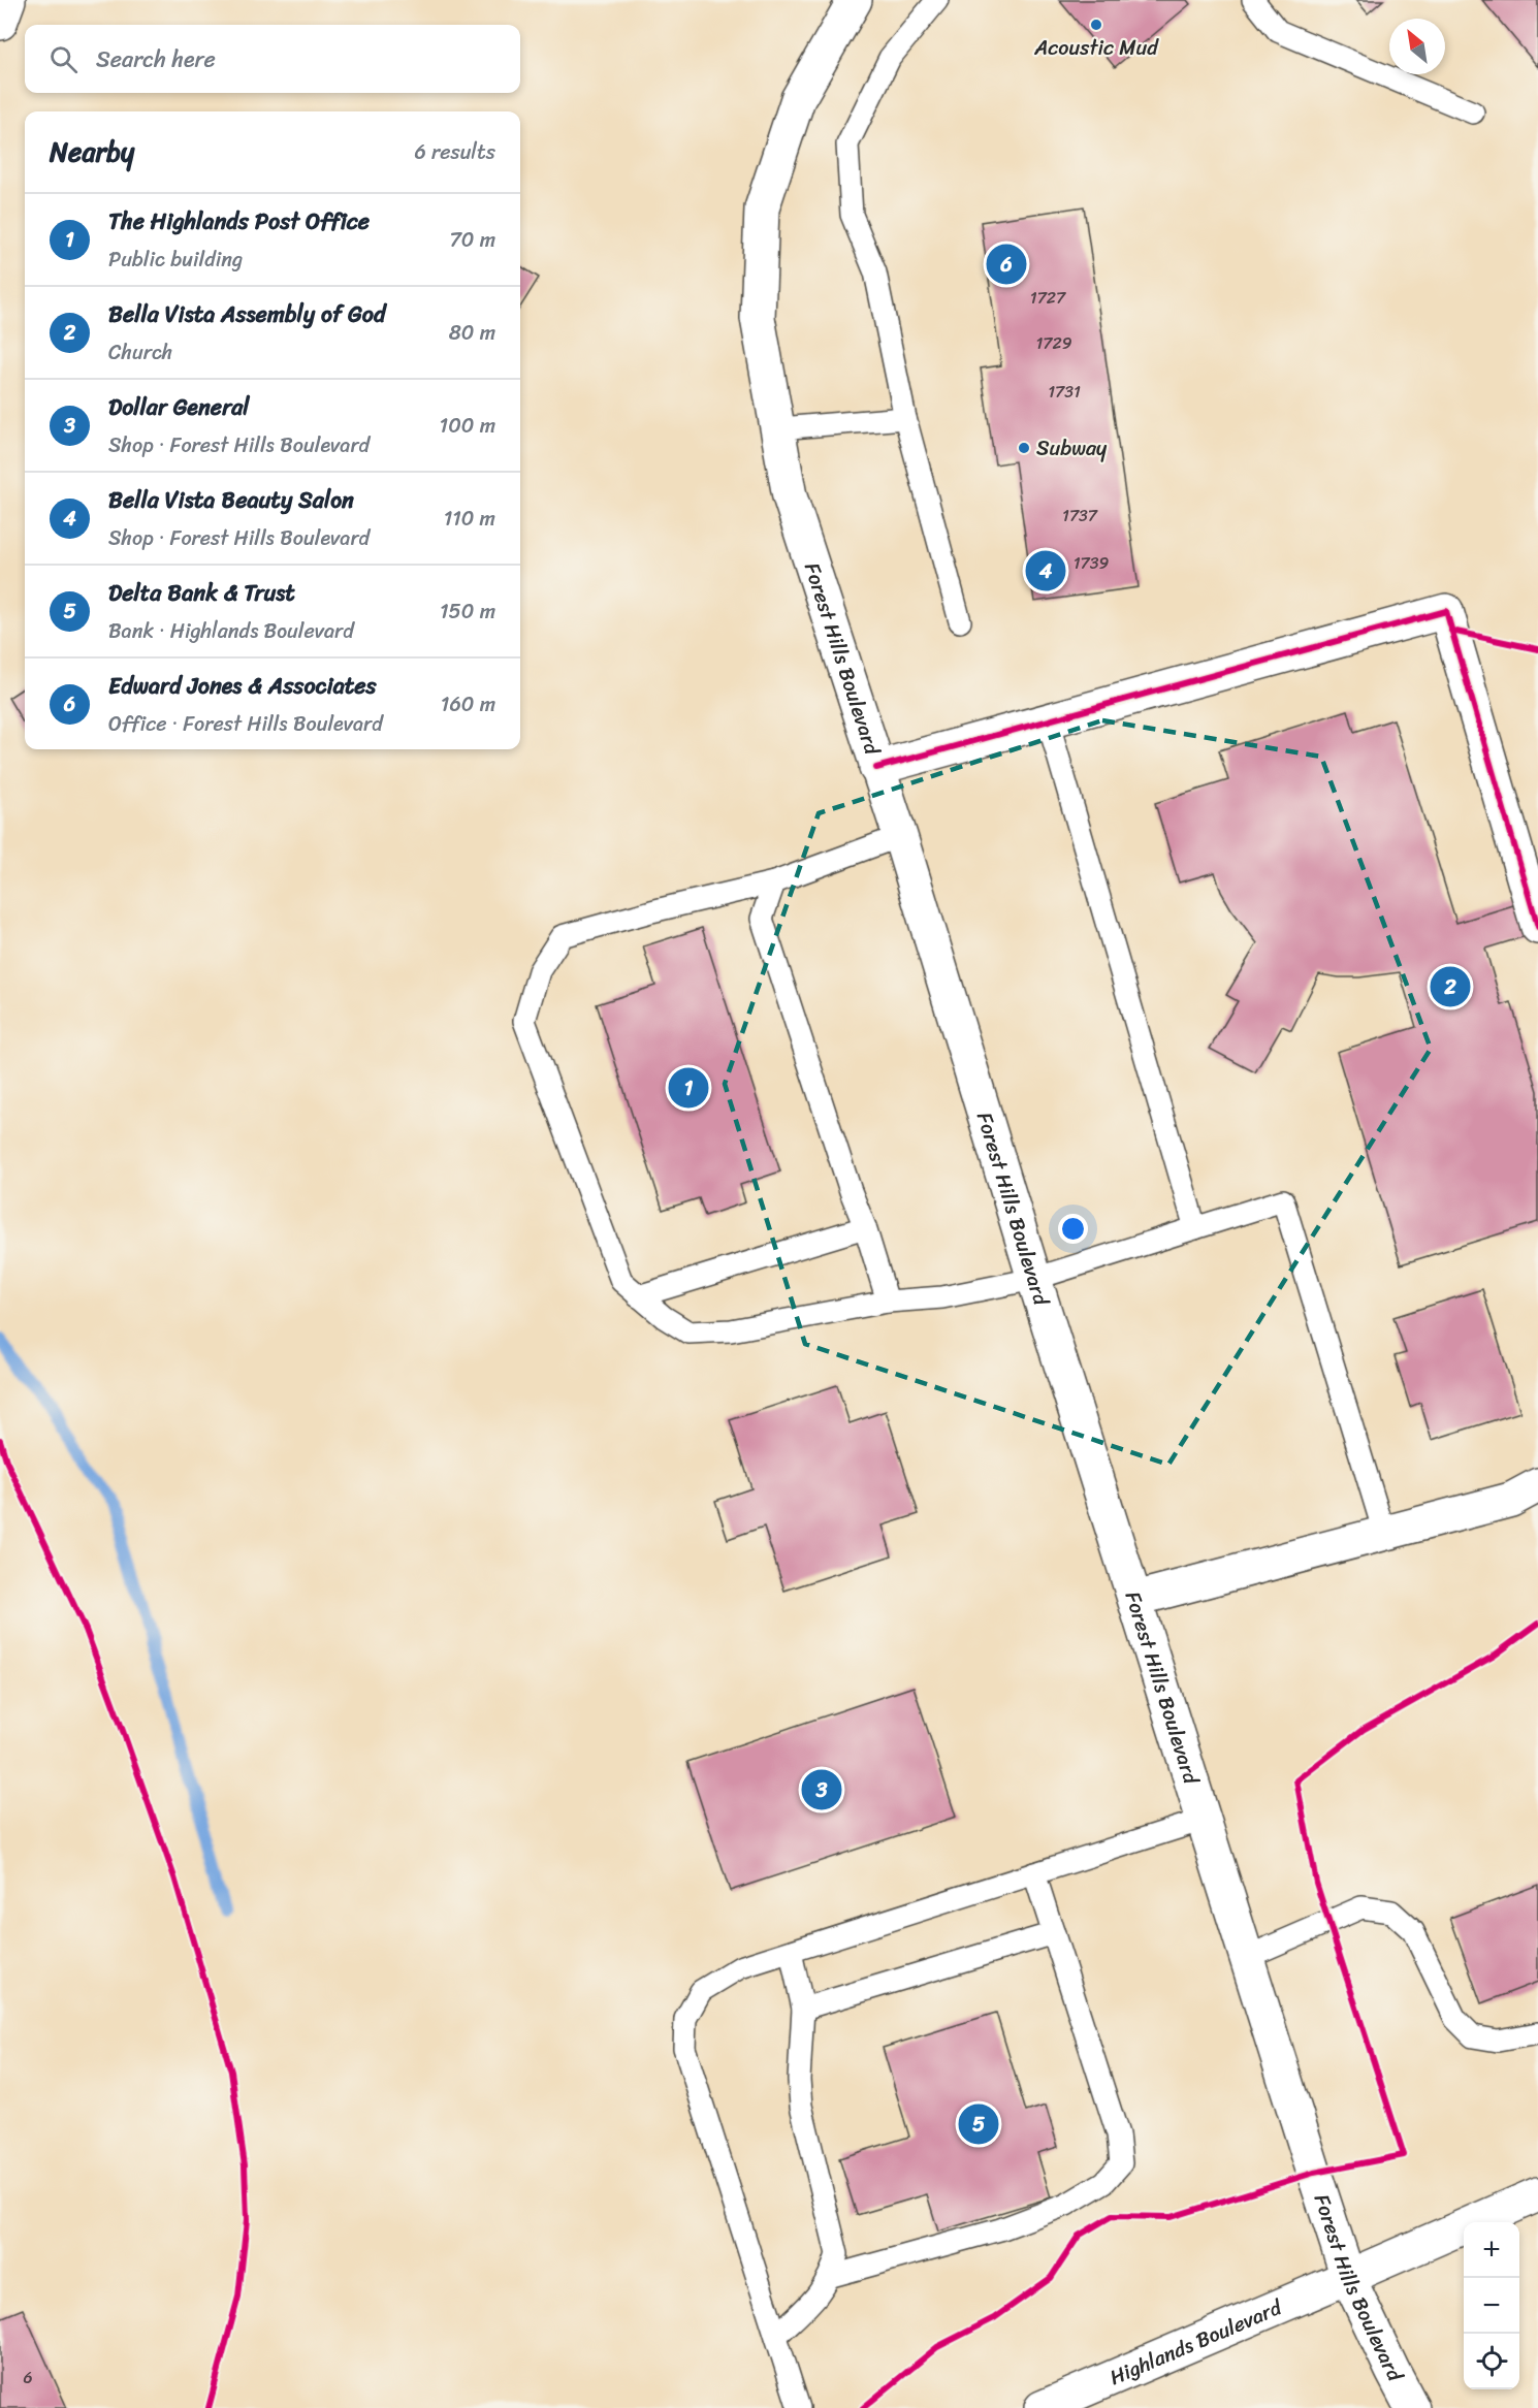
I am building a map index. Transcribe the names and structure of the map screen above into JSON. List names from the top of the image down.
{
  "streets": {
    "main road": ["Forest Hills Boulevard", "Highlands Boulevard"]
  },
  "crossings": [
    ["Forest Hills Boulevard", "Highlands Boulevard"]
  ],
  "places": ["Acoustic Mud", "Subway"],
  "house_numbers": [
    "1727",
    "1729",
    "1731",
    "1737",
    "1739",
    "6"
  ],
  "north": "top left",
  "page": {
    "search": "Search here",
    "heading": ["Nearby", "6 results"],
    "list": [
      {
        "mark": "1",
        "name": "The Highlands Post Office",
        "note": "Public building",
        "value": "70 m"
      },
      {
        "mark": "2",
        "name": "Bella Vista Assembly of God",
        "note": "Church",
        "value": "80 m"
      },
      {
        "mark": "3",
        "name": "Dollar General",
        "note": "Shop · Forest Hills Boulevard",
        "value": "100 m"
      },
      {
        "mark": "4",
        "name": "Bella Vista Beauty Salon",
        "note": "Shop · Forest Hills Boulevard",
        "value": "110 m"
      },
      {
        "mark": "5",
        "name": "Delta Bank & Trust",
        "note": "Bank · Highlands Boulevard",
        "value": "150 m"
      },
      {
        "mark": "6",
        "name": "Edward Jones & Associates",
        "note": "Office · Forest Hills Boulevard",
        "value": "160 m"
      }
    ],
    "pins": [
      "6",
      "4",
      "2",
      "1",
      "3",
      "5"
    ],
    "map_buttons": ["+", "−"]
  }
}
